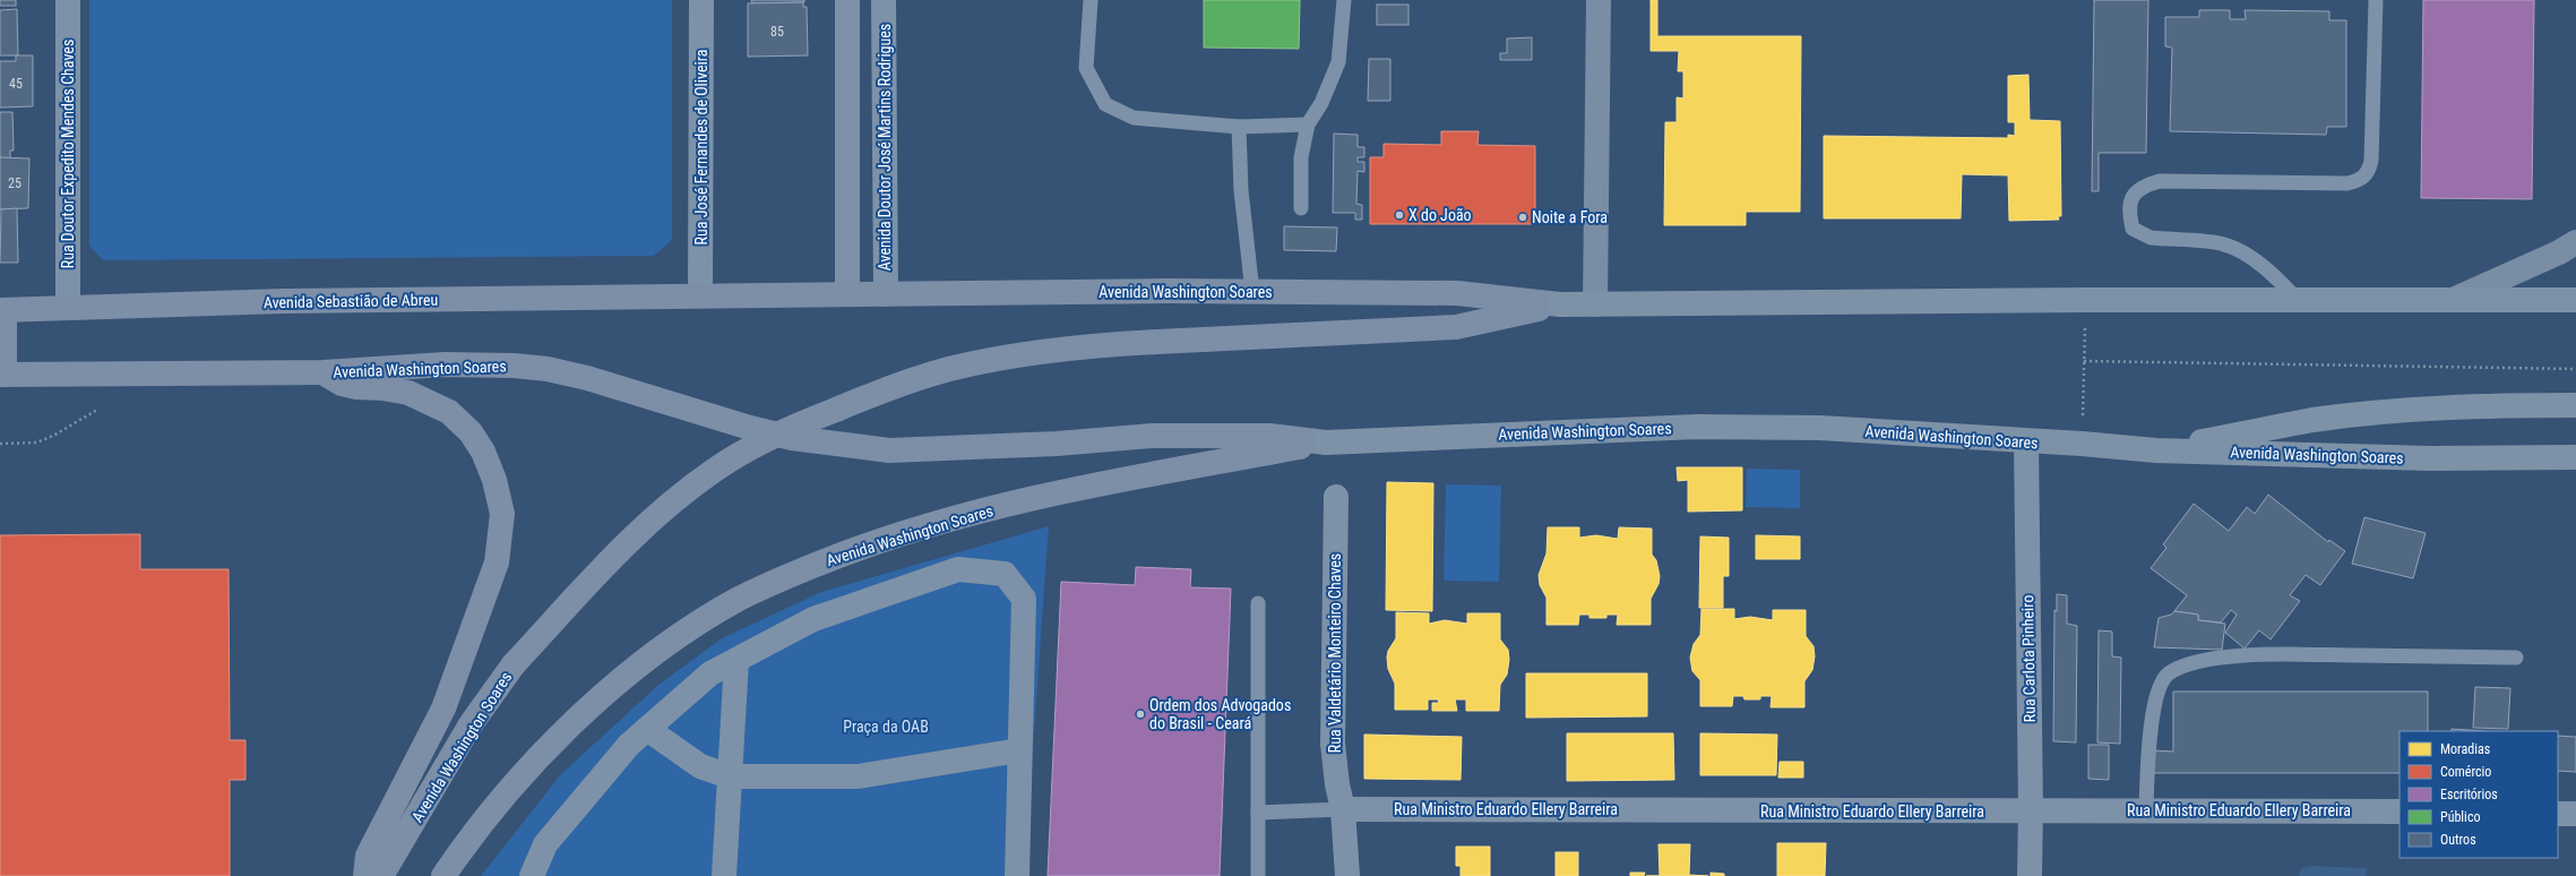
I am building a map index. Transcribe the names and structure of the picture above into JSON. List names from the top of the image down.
{
  "streets": {
    "highway": ["Avenida Washington Soares"],
    "main road": ["Avenida Sebastião de Abreu"],
    "street": [
      "Rua José Fernandes de Oliveira",
      "Avenida Doutor José Martins Rodrigues",
      "Rua Doutor Expedito Mendes Chaves",
      "Rua Valdetário Monteiro Chaves",
      "Rua Carlota Pinheiro",
      "Rua Ministro Eduardo Ellery Barreira"
    ]
  },
  "crossings": [
    ["Rua José Fernandes de Oliveira", "Avenida Washington Soares"],
    ["Rua José Fernandes de Oliveira", "Avenida Sebastião de Abreu"],
    ["Avenida Doutor José Martins Rodrigues", "Avenida Washington Soares"],
    ["Rua Doutor Expedito Mendes Chaves", "Avenida Sebastião de Abreu"],
    ["Avenida Washington Soares", "Avenida Sebastião de Abreu"],
    ["Avenida Washington Soares", "Rua Carlota Pinheiro"],
    ["Rua Valdetário Monteiro Chaves", "Rua Ministro Eduardo Ellery Barreira"],
    ["Rua Carlota Pinheiro", "Rua Ministro Eduardo Ellery Barreira"]
  ],
  "parks": ["Praça da OAB"],
  "places": ["X do João", "Noite a Fora", "Ordem dos Advogados do Brasil - Ceará"],
  "house_numbers": ["85", "45", "25"],
  "legend": [
    "Moradias",
    "Comércio",
    "Escritórios",
    "Público",
    "Outros"
  ]
}
